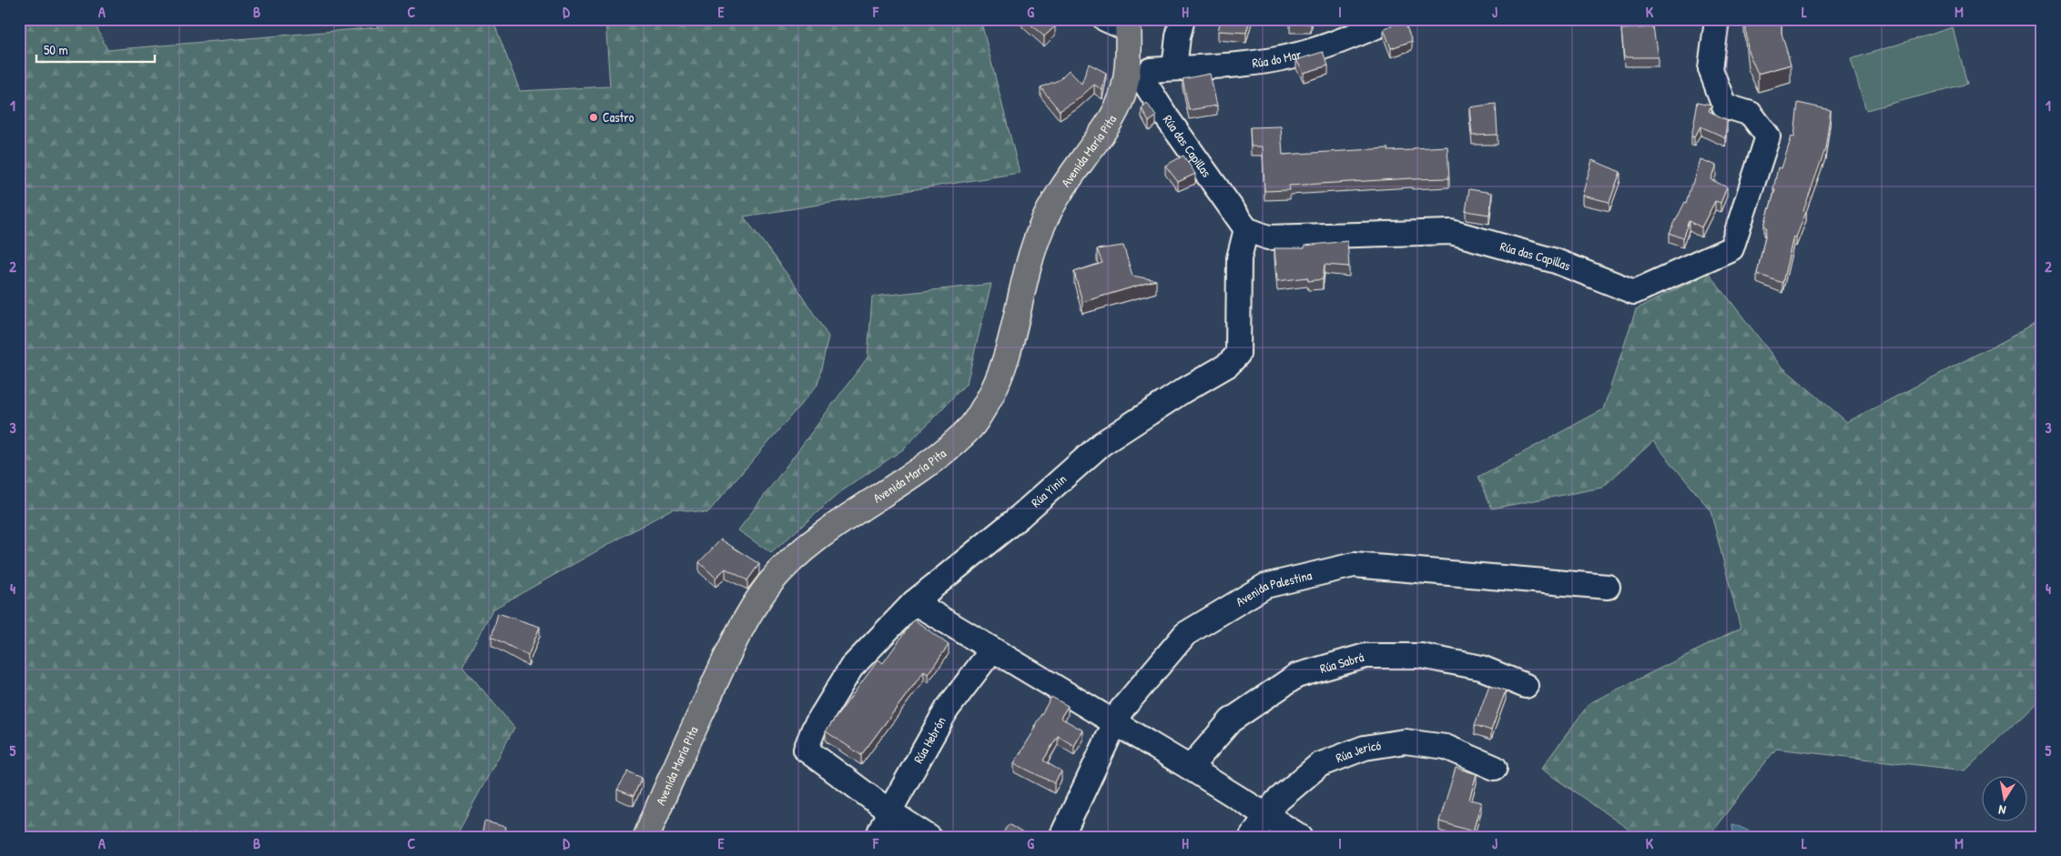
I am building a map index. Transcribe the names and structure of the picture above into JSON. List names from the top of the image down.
{
  "streets": {
    "main road": ["Avenida María Pita"],
    "street": [
      "Rúa do Mar",
      "Rúa das Capillas",
      "Rúa Yinin",
      "Avenida Palestina",
      "Rúa Sabrá",
      "Rúa Hebrón",
      "Rúa Jericó"
    ]
  },
  "crossings": [
    ["Rúa do Mar", "Rúa das Capillas"],
    ["Rúa do Mar", "Avenida María Pita"],
    ["Rúa das Capillas", "Avenida María Pita"],
    ["Rúa das Capillas", "Rúa Yinin"],
    ["Rúa Yinin", "Rúa Hebrón"]
  ],
  "places": ["Castro"],
  "scale_bar": "50 m",
  "north": "bottom",
  "grid": {
    "columns": [
      "A",
      "B",
      "C",
      "D",
      "E",
      "F",
      "G",
      "H",
      "I",
      "J",
      "K",
      "L",
      "M"
    ],
    "rows": [
      "1",
      "2",
      "3",
      "4",
      "5"
    ]
  }
}
